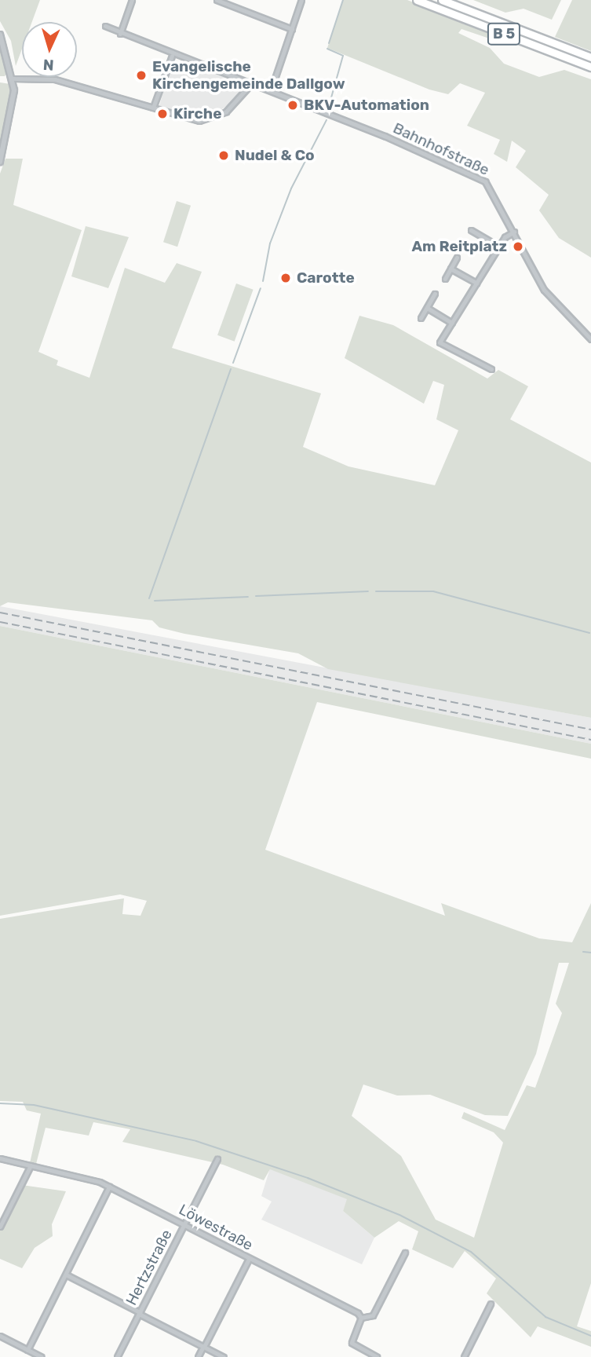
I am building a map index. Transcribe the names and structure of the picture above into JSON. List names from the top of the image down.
{
  "streets": {
    "highway": ["B 5"],
    "street": ["Bahnhofstraße", "Löwestraße", "Hertzstraße"]
  },
  "crossings": [
    ["Löwestraße", "Hertzstraße"]
  ],
  "places": [
    "Evangelische Kirchengemeinde Dallgow",
    "BKV-Automation",
    "Kirche",
    "Nudel & Co",
    "Am Reitplatz",
    "Carotte"
  ],
  "north": "bottom"
}
